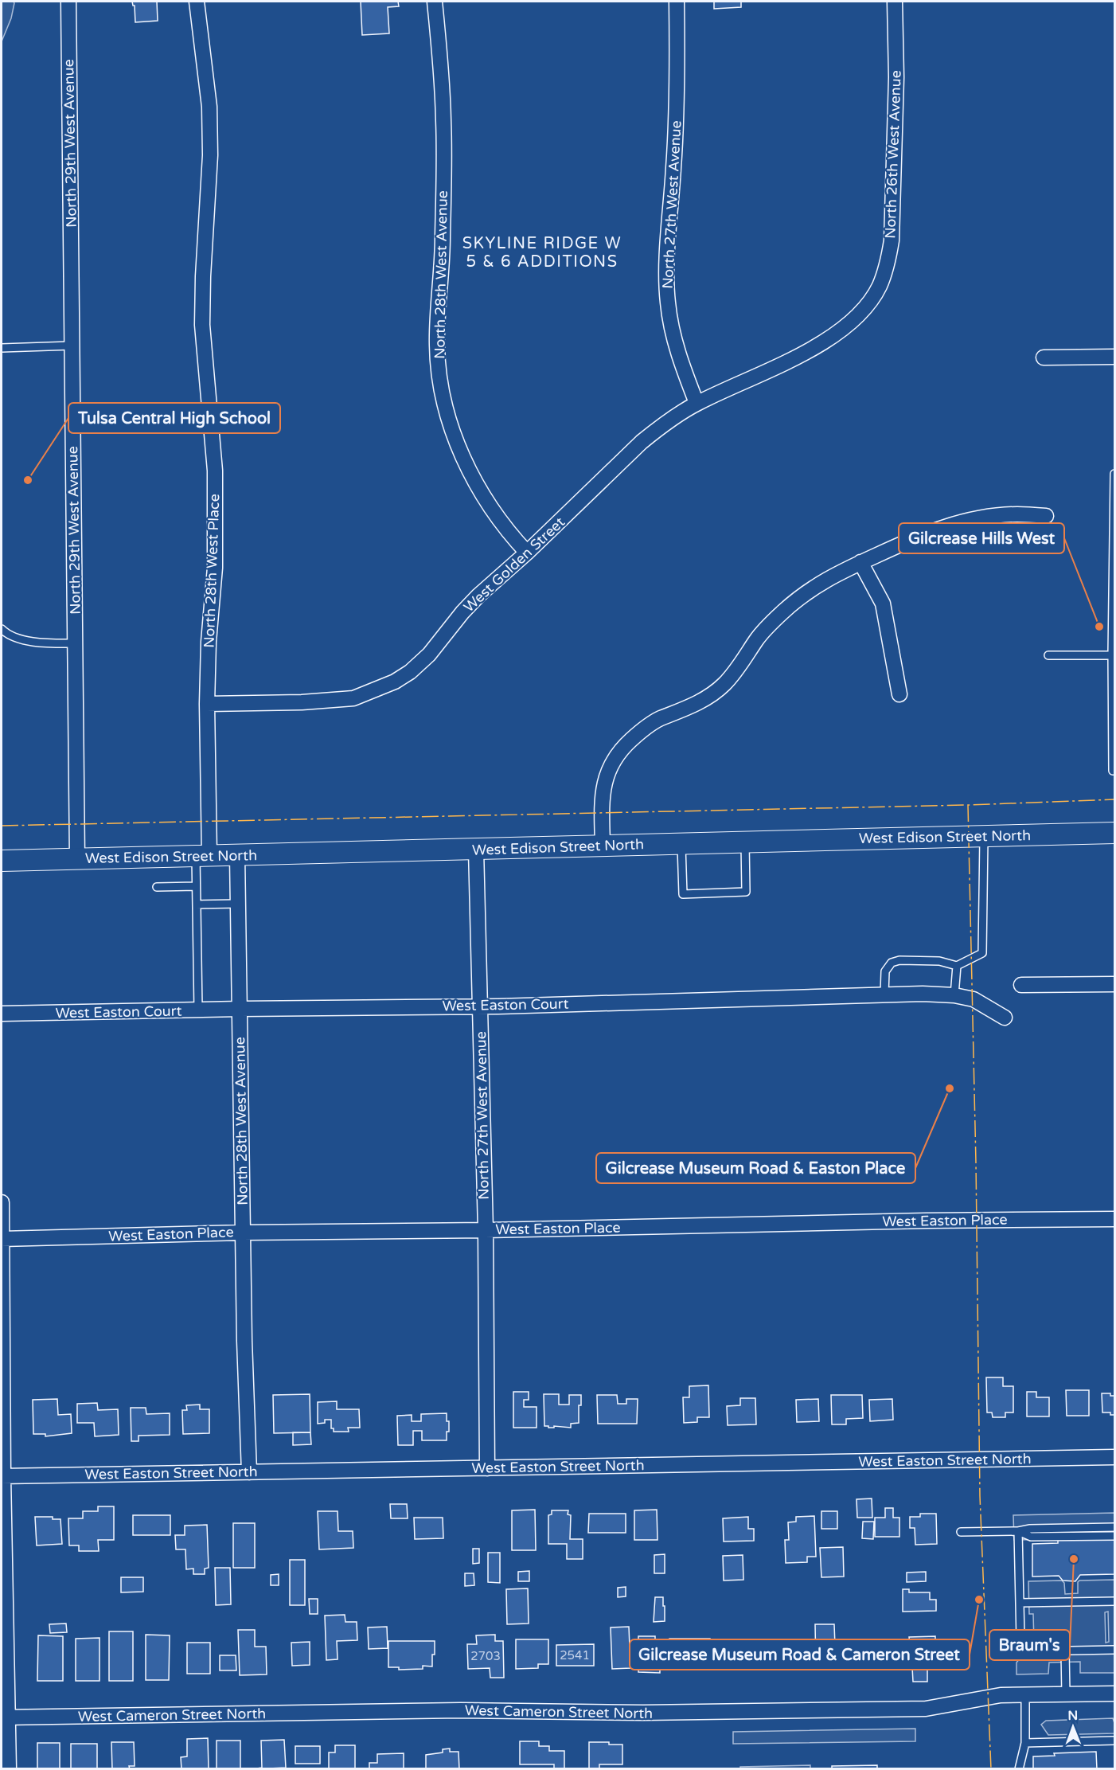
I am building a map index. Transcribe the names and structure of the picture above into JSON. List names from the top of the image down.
{
  "streets": {
    "main road": ["West Edison Street North"],
    "street": [
      "North 29th West Avenue",
      "North 26th West Avenue",
      "North 27th West Avenue",
      "North 28th West Avenue",
      "West Golden Street",
      "North 28th West Place",
      "West Easton Court",
      "West Easton Place",
      "West Easton Street North",
      "West Cameron Street North"
    ]
  },
  "crossings": [
    ["North 29th West Avenue", "West Edison Street North"],
    ["North 26th West Avenue", "North 27th West Avenue"],
    ["North 26th West Avenue", "West Golden Street"],
    ["North 27th West Avenue", "West Golden Street"],
    ["North 27th West Avenue", "West Edison Street North"],
    ["North 27th West Avenue", "West Easton Court"],
    ["North 27th West Avenue", "West Easton Place"],
    ["North 27th West Avenue", "West Easton Street North"],
    ["North 28th West Avenue", "West Golden Street"],
    ["North 28th West Avenue", "West Edison Street North"],
    ["North 28th West Avenue", "West Easton Court"],
    ["North 28th West Avenue", "West Easton Place"],
    ["North 28th West Avenue", "West Easton Street North"],
    ["West Golden Street", "North 28th West Place"],
    ["North 28th West Place", "West Edison Street North"]
  ],
  "districts": ["SKYLINE RIDGE W 5 & 6 ADDITIONS"],
  "places": [
    "Tulsa Central High School",
    "Gilcrease Hills West",
    "Gilcrease Museum Road & Easton Place",
    "Braum's",
    "Gilcrease Museum Road & Cameron Street"
  ],
  "house_numbers": ["2541", "2703"],
  "north": "top"
}
